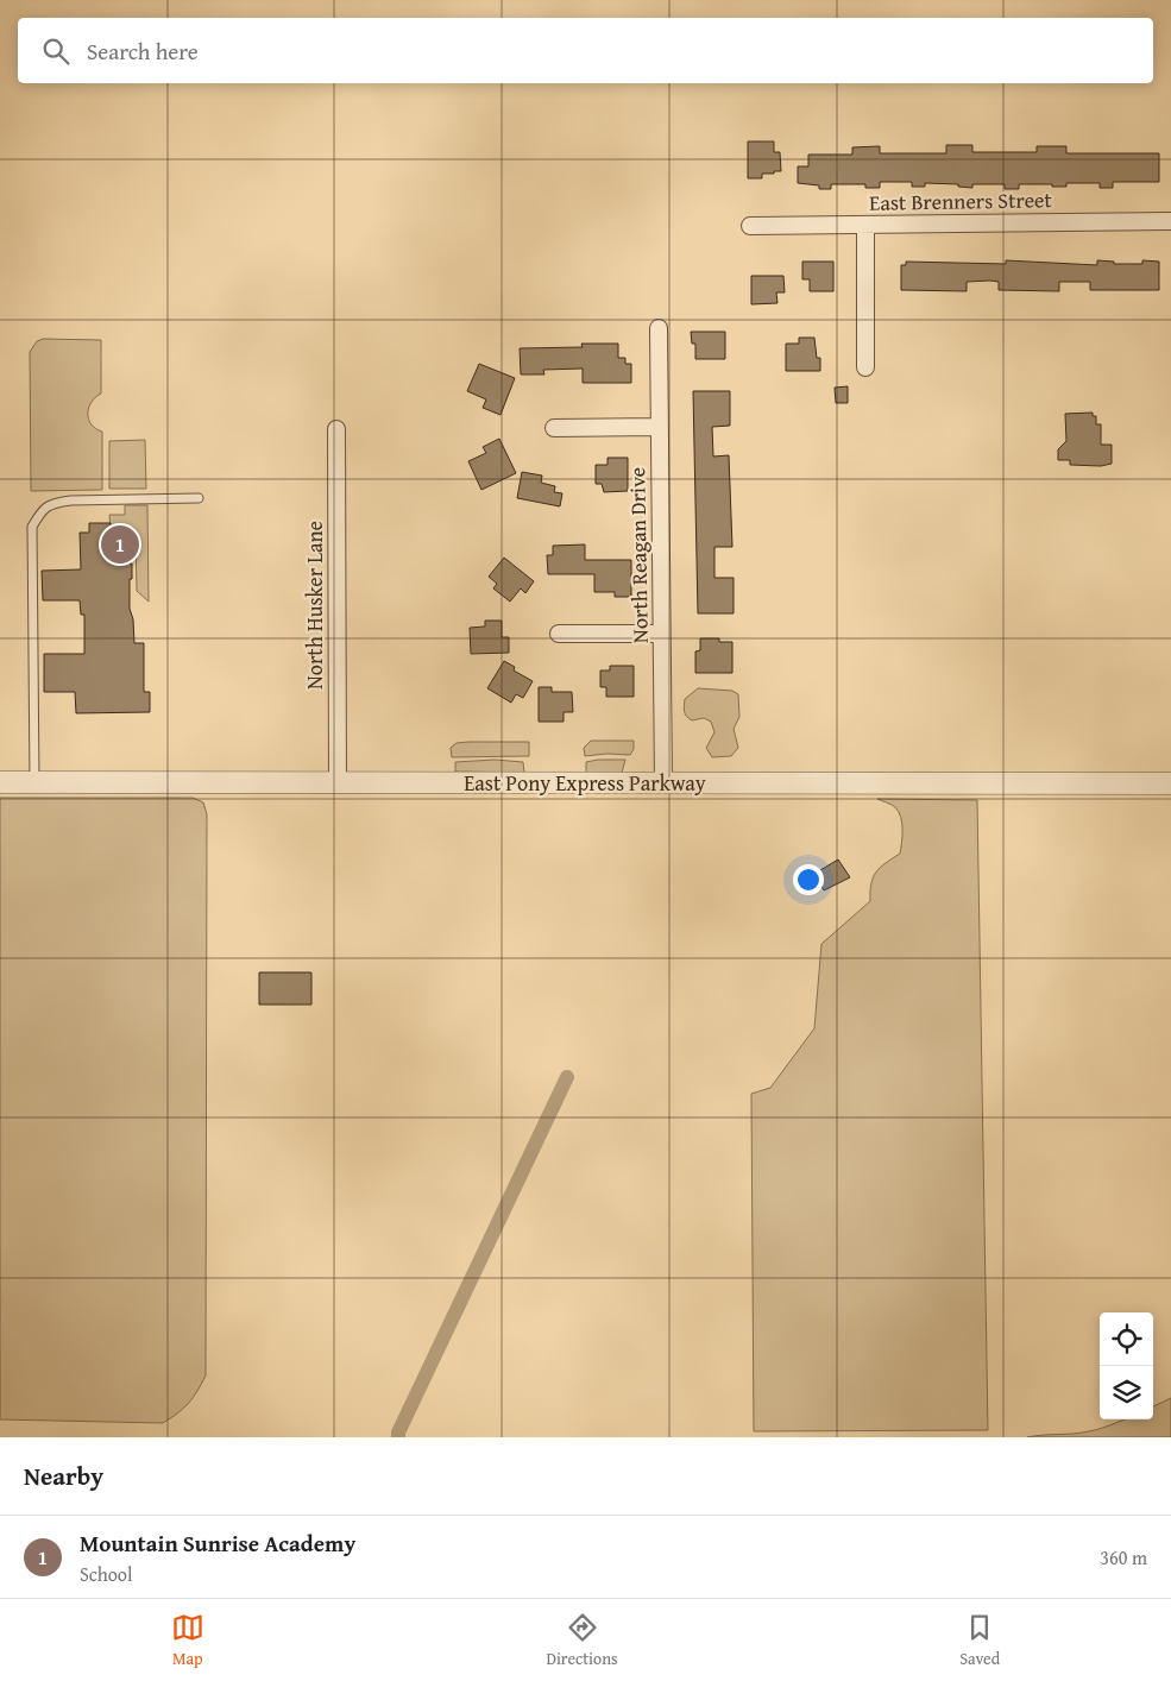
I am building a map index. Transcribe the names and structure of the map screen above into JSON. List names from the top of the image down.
{
  "streets": {
    "street": [
      "East Brenners Street",
      "North Reagan Drive",
      "North Husker Lane",
      "East Pony Express Parkway"
    ]
  },
  "crossings": [
    ["North Reagan Drive", "East Pony Express Parkway"],
    ["North Husker Lane", "East Pony Express Parkway"]
  ],
  "page": {
    "search": "Search here",
    "pins": "1",
    "heading": "Nearby",
    "list": [
      {
        "mark": "1",
        "name": "Mountain Sunrise Academy",
        "note": "School",
        "value": "360 m"
      }
    ],
    "nav": ["Map", "Directions", "Saved"]
  }
}
